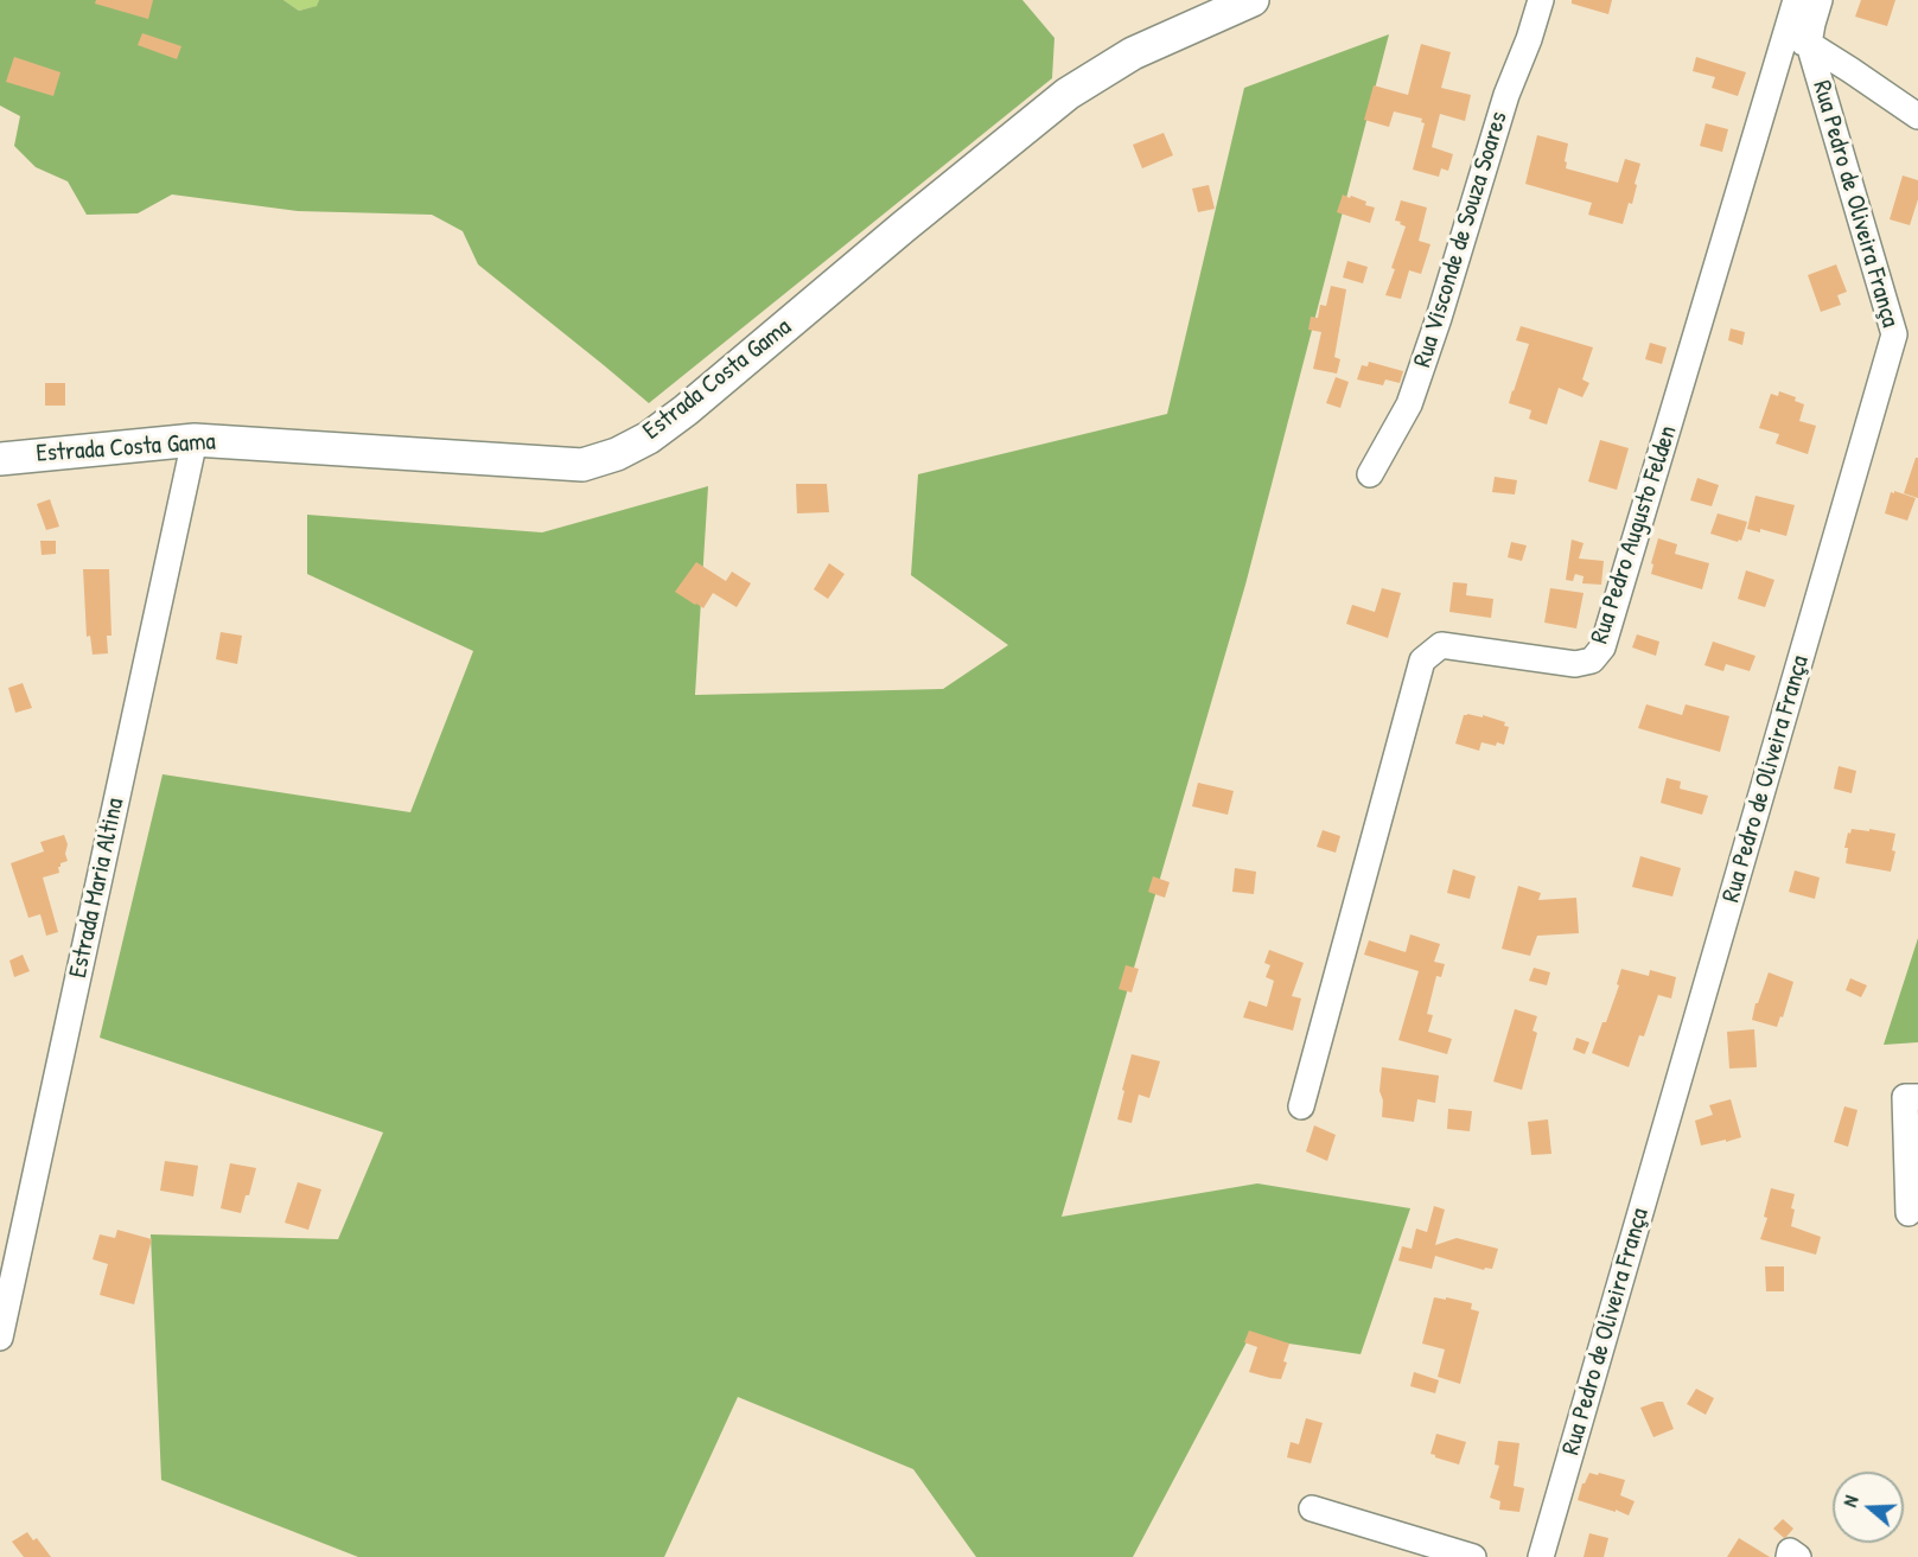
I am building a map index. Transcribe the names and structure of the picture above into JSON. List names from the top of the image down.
{
  "streets": {
    "main road": ["Estrada Costa Gama"],
    "street": [
      "Rua Pedro de Oliveira França",
      "Rua Visconde de Souza Soares",
      "Rua Pedro Augusto Felden",
      "Estrada Maria Altina"
    ]
  },
  "crossings": [
    ["Rua Pedro de Oliveira França", "Rua Pedro Augusto Felden"],
    ["Estrada Costa Gama", "Estrada Maria Altina"]
  ],
  "north": "left"
}
